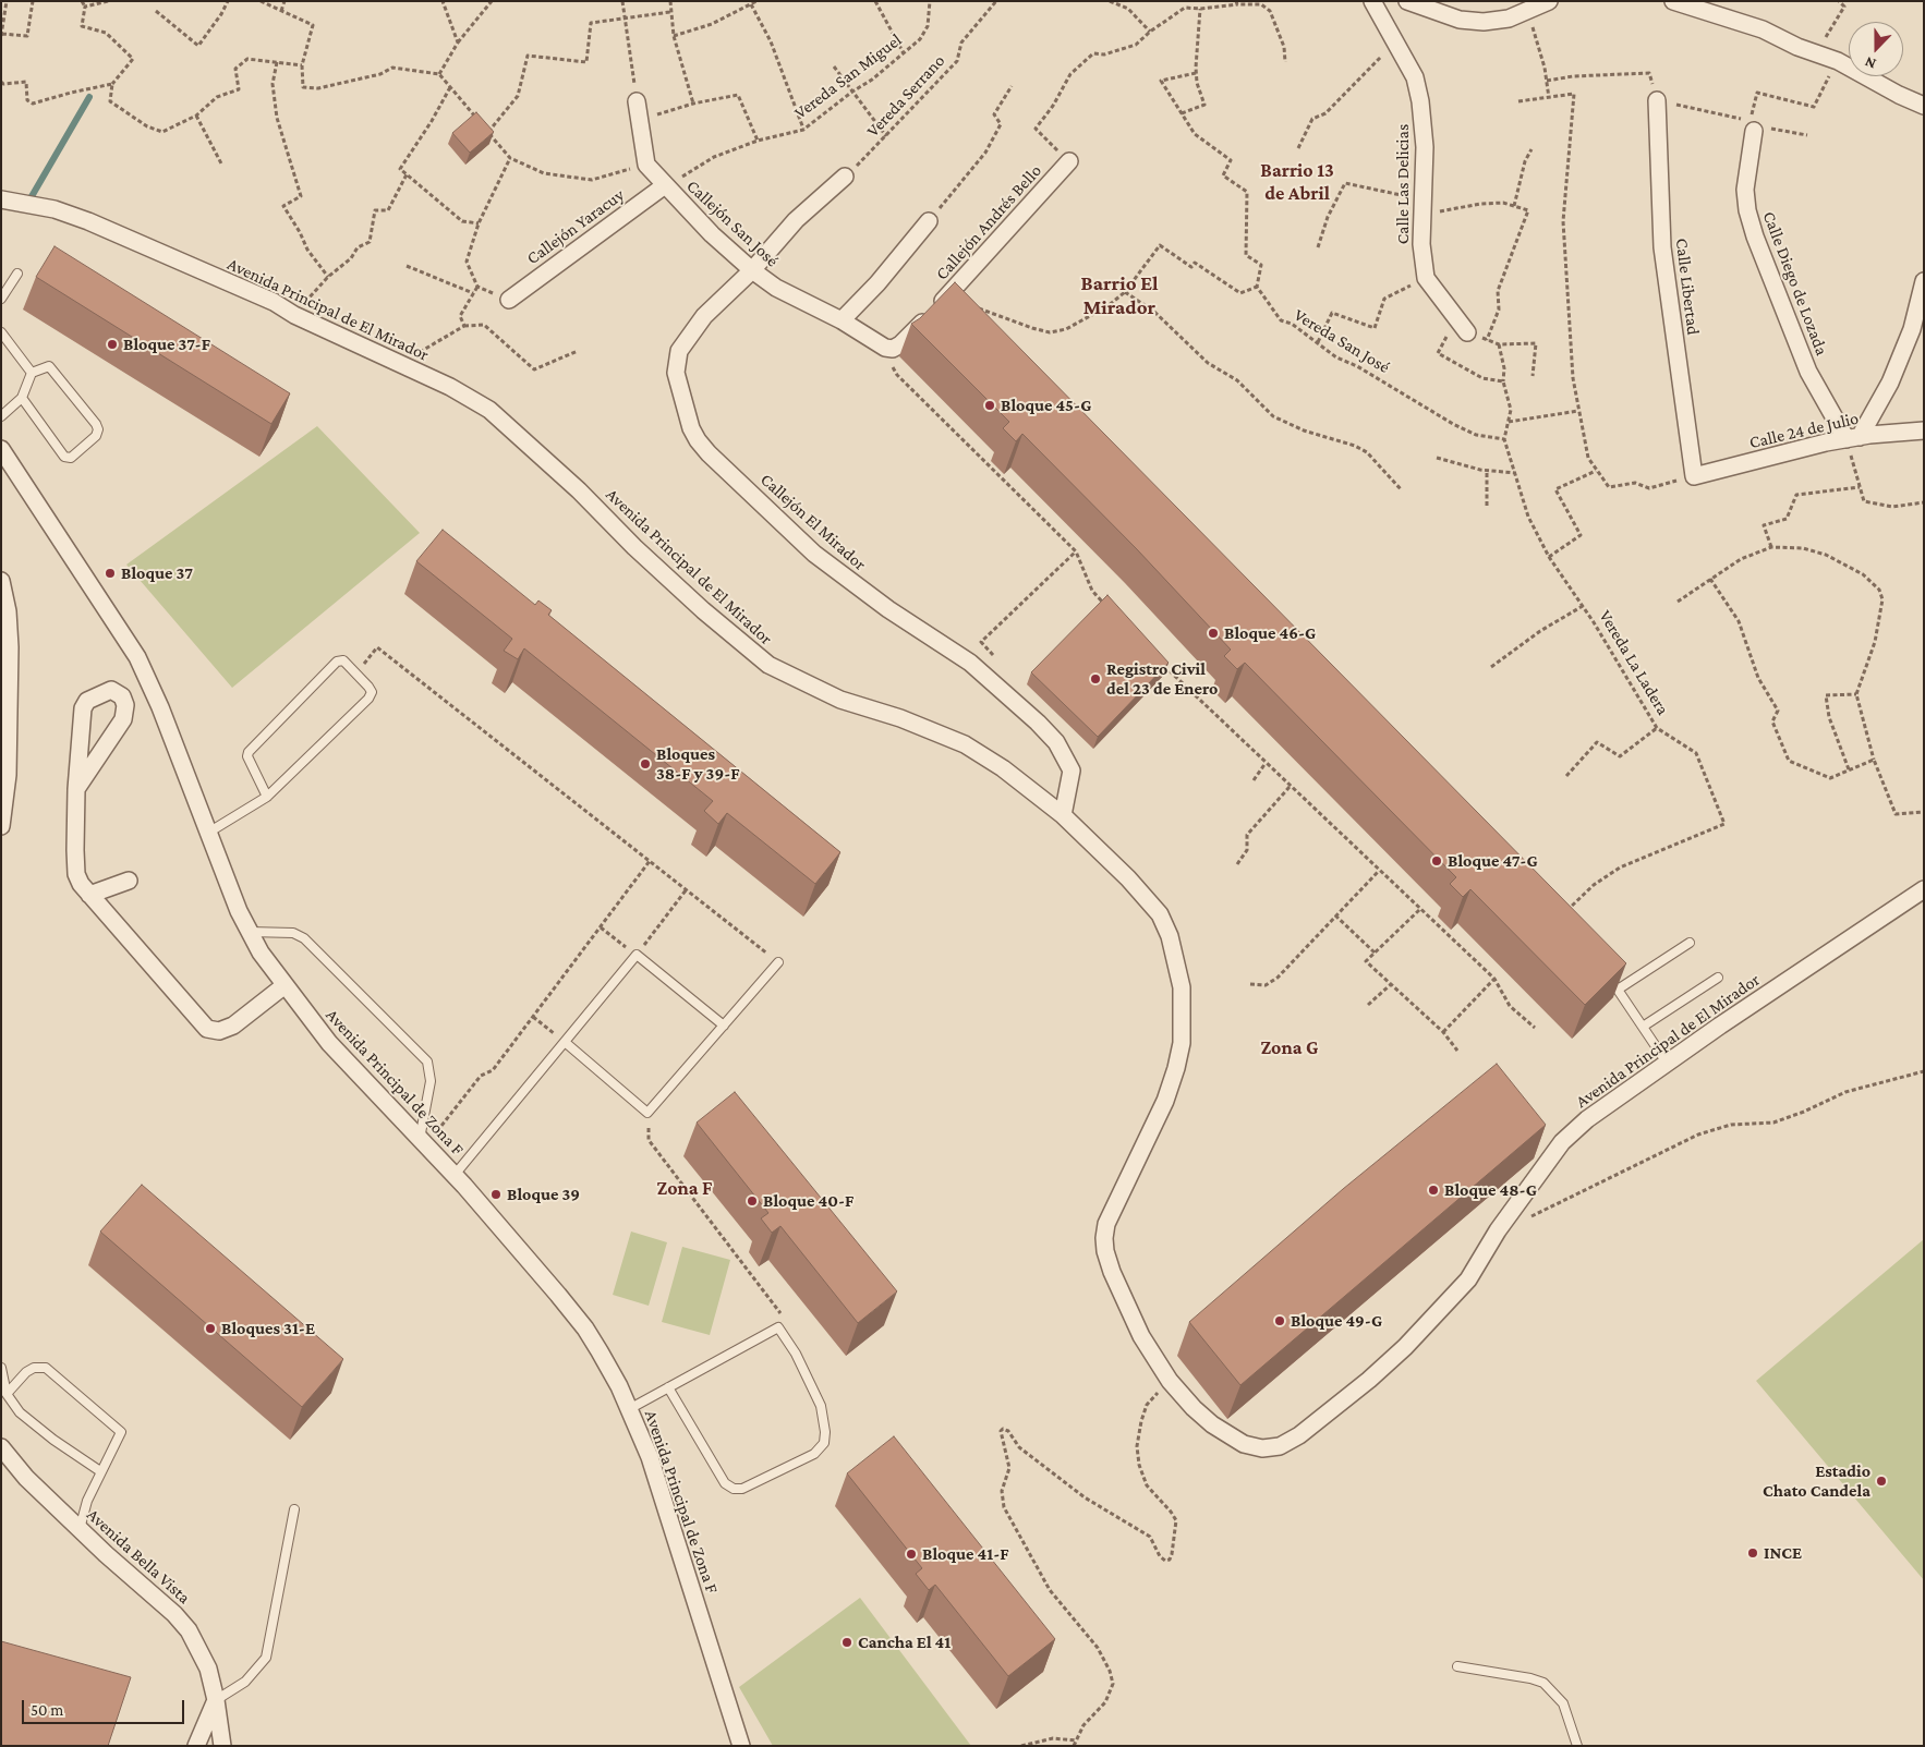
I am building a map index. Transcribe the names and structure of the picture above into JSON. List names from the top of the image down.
{
  "streets": {
    "street": [
      "Calle Las Delicias",
      "Callejón Andrés Bello",
      "Callejón San José",
      "Callejón Yaracuy",
      "Calle Diego de Lozada",
      "Calle Libertad",
      "Avenida Principal de El Mirador",
      "Calle 24 de Julio",
      "Callejón El Mirador",
      "Avenida Principal de Zona F",
      "Avenida Bella Vista"
    ],
    "path": [
      "Vereda San Miguel",
      "Vereda Serrano",
      "Vereda San José",
      "Vereda La Ladera"
    ]
  },
  "crossings": [
    ["Vereda San Miguel", "Callejón San José"],
    ["Vereda San Miguel", "Callejón Yaracuy"],
    ["Vereda Serrano", "Callejón El Mirador"],
    ["Callejón Andrés Bello", "Callejón San José"],
    ["Callejón San José", "Callejón Yaracuy"],
    ["Callejón San José", "Callejón El Mirador"],
    ["Calle Diego de Lozada", "Calle 24 de Julio"],
    ["Calle Libertad", "Calle 24 de Julio"],
    ["Avenida Principal de El Mirador", "Callejón El Mirador"],
    ["Vereda San José", "Vereda La Ladera"]
  ],
  "districts": [
    "Barrio 13 de Abril",
    "Barrio El Mirador",
    "Zona G",
    "Zona F"
  ],
  "places": [
    "Bloque 37-F",
    "Bloque 45-G",
    "Bloque 37",
    "Bloque 46-G",
    "Registro Civil del 23 de Enero",
    "Bloques 38-F y 39-F",
    "Bloque 47-G",
    "Bloque 48-G",
    "Bloque 39",
    "Bloque 40-F",
    "Bloque 49-G",
    "Bloques 31-E",
    "Estadio Chato Candela",
    "INCE",
    "Bloque 41-F",
    "Cancha El 41"
  ],
  "scale_bar": "50 m",
  "north": "bottom"
}
